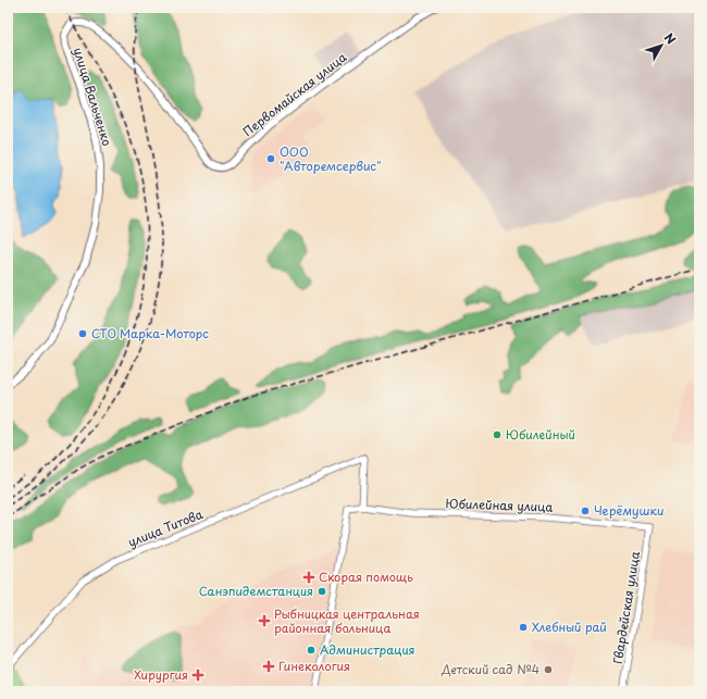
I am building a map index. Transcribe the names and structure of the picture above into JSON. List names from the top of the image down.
{
  "streets": {
    "main road": ["Первомайская улица", "улица Вальченко"],
    "street": ["Юбилейная улица", "улица Титова", "Гвардейская улица"]
  },
  "crossings": [
    ["Первомайская улица", "улица Вальченко"],
    ["Юбилейная улица", "улица Титова"],
    ["Юбилейная улица", "Гвардейская улица"]
  ],
  "places": {
    "other": [
      "ООО \"Авторемсервис\"",
      "СТО Марка-Моторс",
      "Юбилейный",
      "Черёмушки",
      "Санэпидемстанция",
      "Хлебный рай",
      "Администрация",
      "Детский сад №4"
    ],
    "health": [
      "Скорая помощь",
      "Рыбницкая центральная районная больница",
      "Гинекология",
      "Хирургия"
    ]
  },
  "north": "top right"
}
